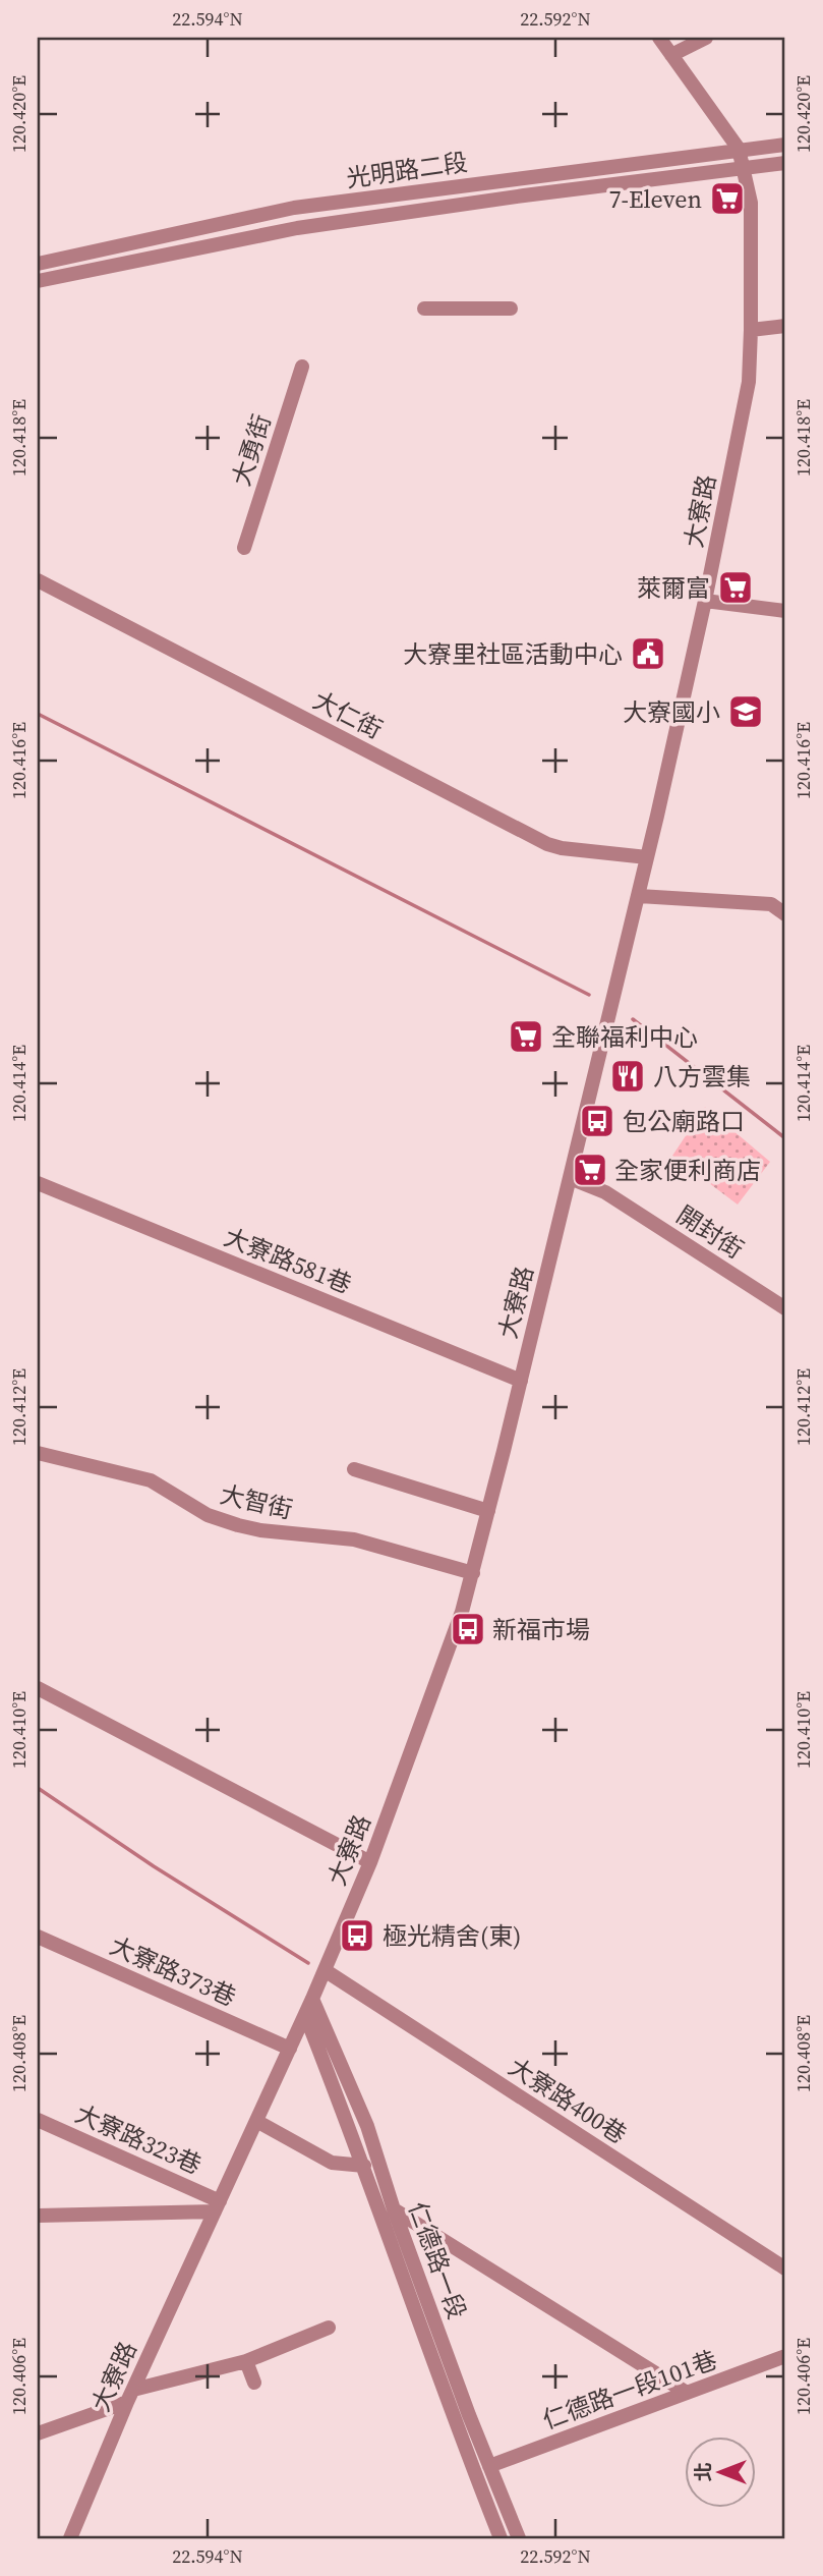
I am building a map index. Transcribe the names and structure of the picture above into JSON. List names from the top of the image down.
{
  "streets": {
    "street": [
      "光明路二段",
      "大勇街",
      "大寮路",
      "大仁街",
      "開封街",
      "大寮路581巷",
      "大智街",
      "大寮路373巷",
      "大寮路400巷",
      "大寮路323巷",
      "仁德路一段",
      "仁德路一段101巷"
    ]
  },
  "crossings": [
    ["光明路二段", "大寮路"],
    ["大寮路", "大仁街"],
    ["大寮路", "開封街"],
    ["大寮路", "大寮路581巷"],
    ["大寮路", "大智街"],
    ["大寮路", "大寮路373巷"],
    ["大寮路", "大寮路400巷"],
    ["大寮路", "大寮路323巷"],
    ["大寮路", "仁德路一段"],
    ["仁德路一段", "仁德路一段101巷"]
  ],
  "places": {
    "supermarket": [
      "7-Eleven",
      "萊爾富",
      "全聯福利中心",
      "全家便利商店"
    ],
    "public building": ["大寮里社區活動中心"],
    "school or university": ["大寮國小"],
    "restaurant": ["八方雲集"],
    "bus stop": ["包公廟路口", "新福市場", "極光精舍(東)"]
  },
  "north": "left",
  "coordinates": [
    "22.594°N",
    "22.592°N",
    "120.420°E",
    "120.418°E",
    "120.416°E",
    "120.414°E",
    "120.412°E",
    "120.410°E",
    "120.408°E",
    "120.406°E"
  ]
}
